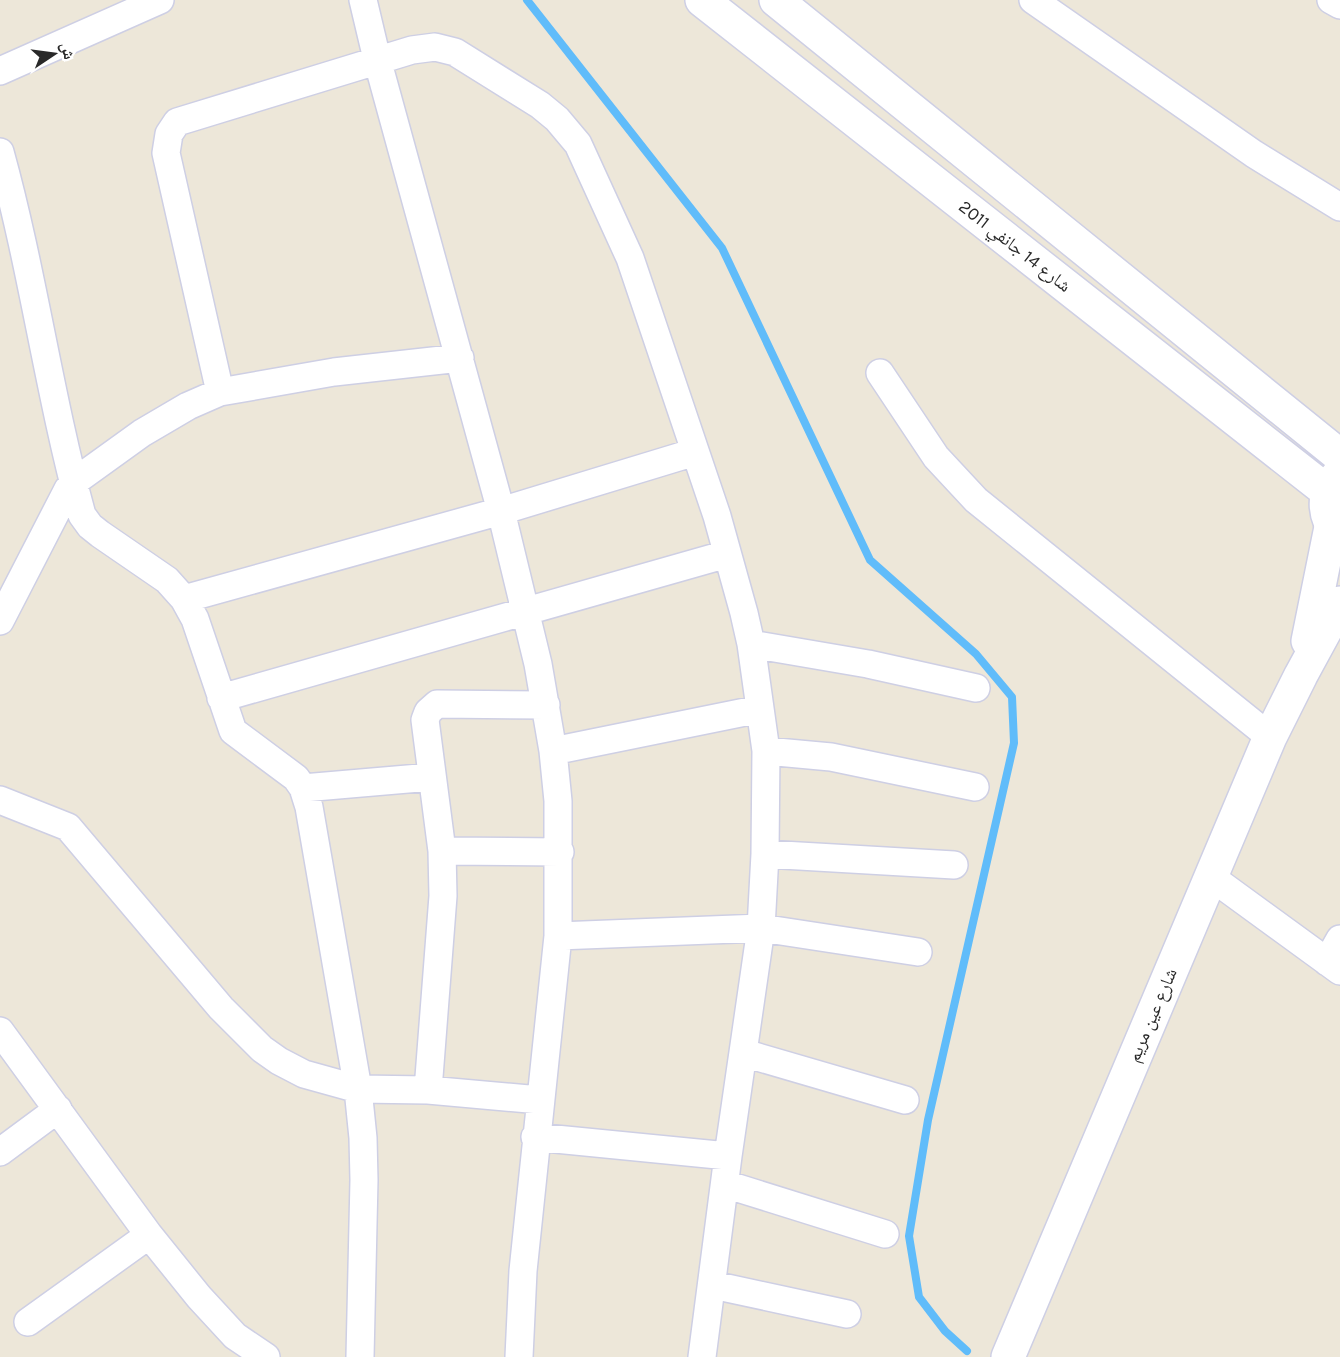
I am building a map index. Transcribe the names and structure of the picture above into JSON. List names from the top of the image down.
{
  "streets": {
    "main road": ["شارع 14 جانفي 2011", "شارع عين مريم"]
  },
  "crossings": [
    ["شارع 14 جانفي 2011", "شارع عين مريم"]
  ],
  "north": "right"
}
